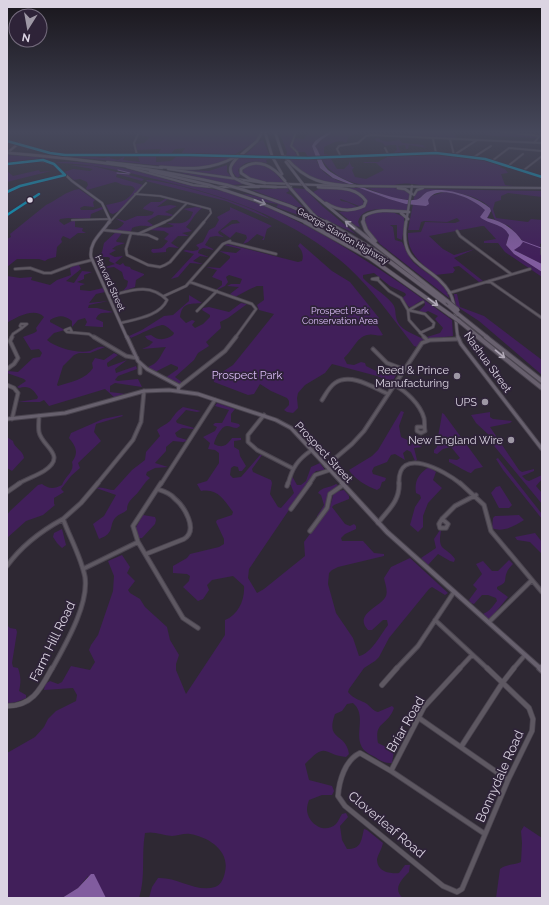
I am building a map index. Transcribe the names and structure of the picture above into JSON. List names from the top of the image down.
{
  "streets": {
    "highway": ["George Stanton Highway"],
    "main road": ["Harvard Street", "Nashua Street", "Prospect Street"],
    "street": [
      "Farm Hill Road",
      "Briar Road",
      "Bonnydale Road",
      "Cloverleaf Road"
    ]
  },
  "crossings": [
    ["Harvard Street", "Prospect Street"],
    ["Briar Road", "Bonnydale Road"],
    ["Briar Road", "Cloverleaf Road"],
    ["Bonnydale Road", "Cloverleaf Road"]
  ],
  "parks": ["Prospect Park Conservation Area", "Prospect Park"],
  "places": ["Reed & Prince Manufacturing", "UPS", "New England Wire"],
  "north": "bottom"
}
